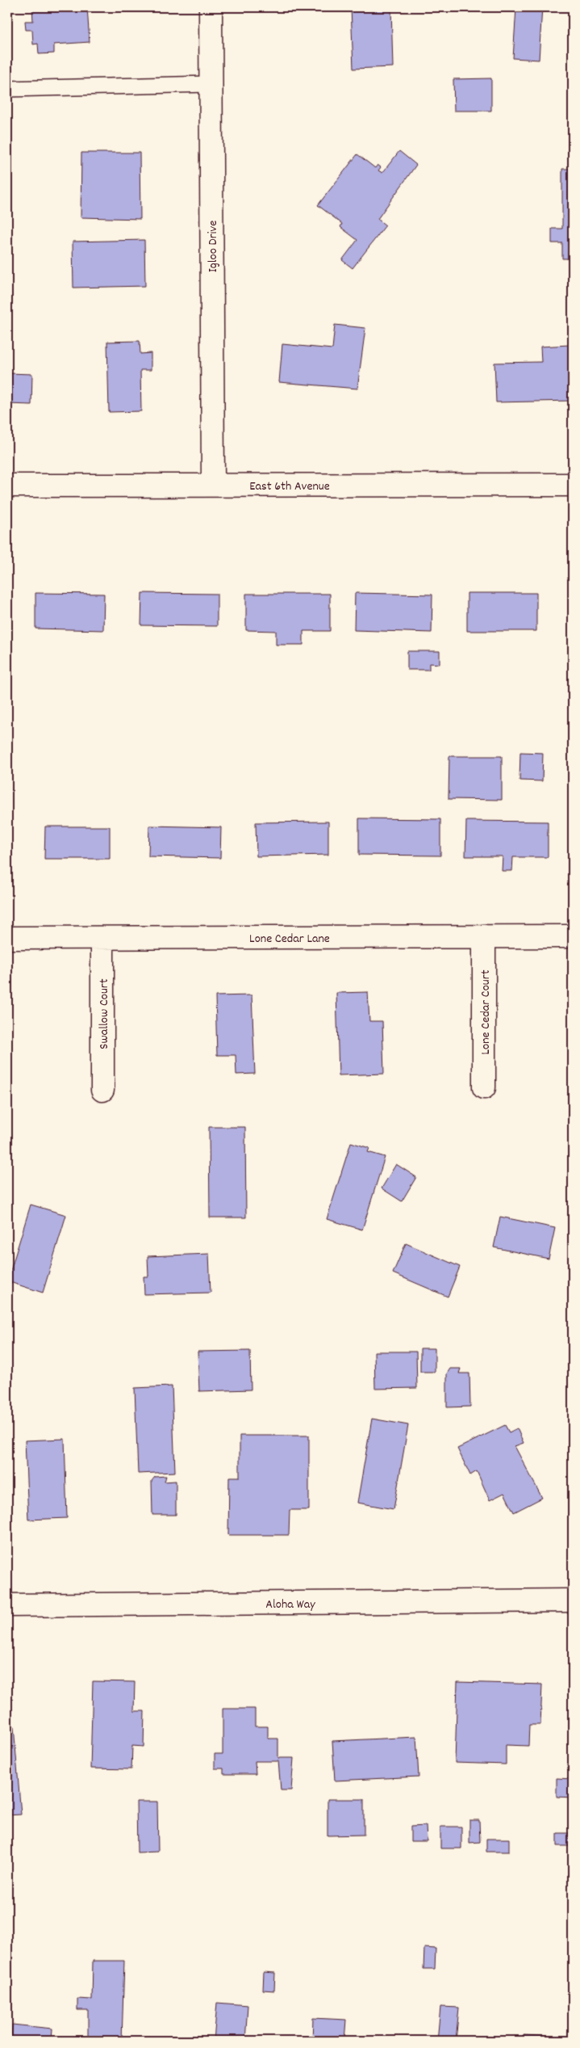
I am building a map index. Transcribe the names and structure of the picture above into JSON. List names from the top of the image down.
{
  "streets": {
    "street": [
      "Igloo Drive",
      "East 6th Avenue",
      "Lone Cedar Lane",
      "Lone Cedar Court",
      "Swallow Court",
      "Aloha Way"
    ]
  },
  "crossings": [
    ["Igloo Drive", "East 6th Avenue"],
    ["Lone Cedar Lane", "Lone Cedar Court"],
    ["Lone Cedar Lane", "Swallow Court"]
  ]
}
